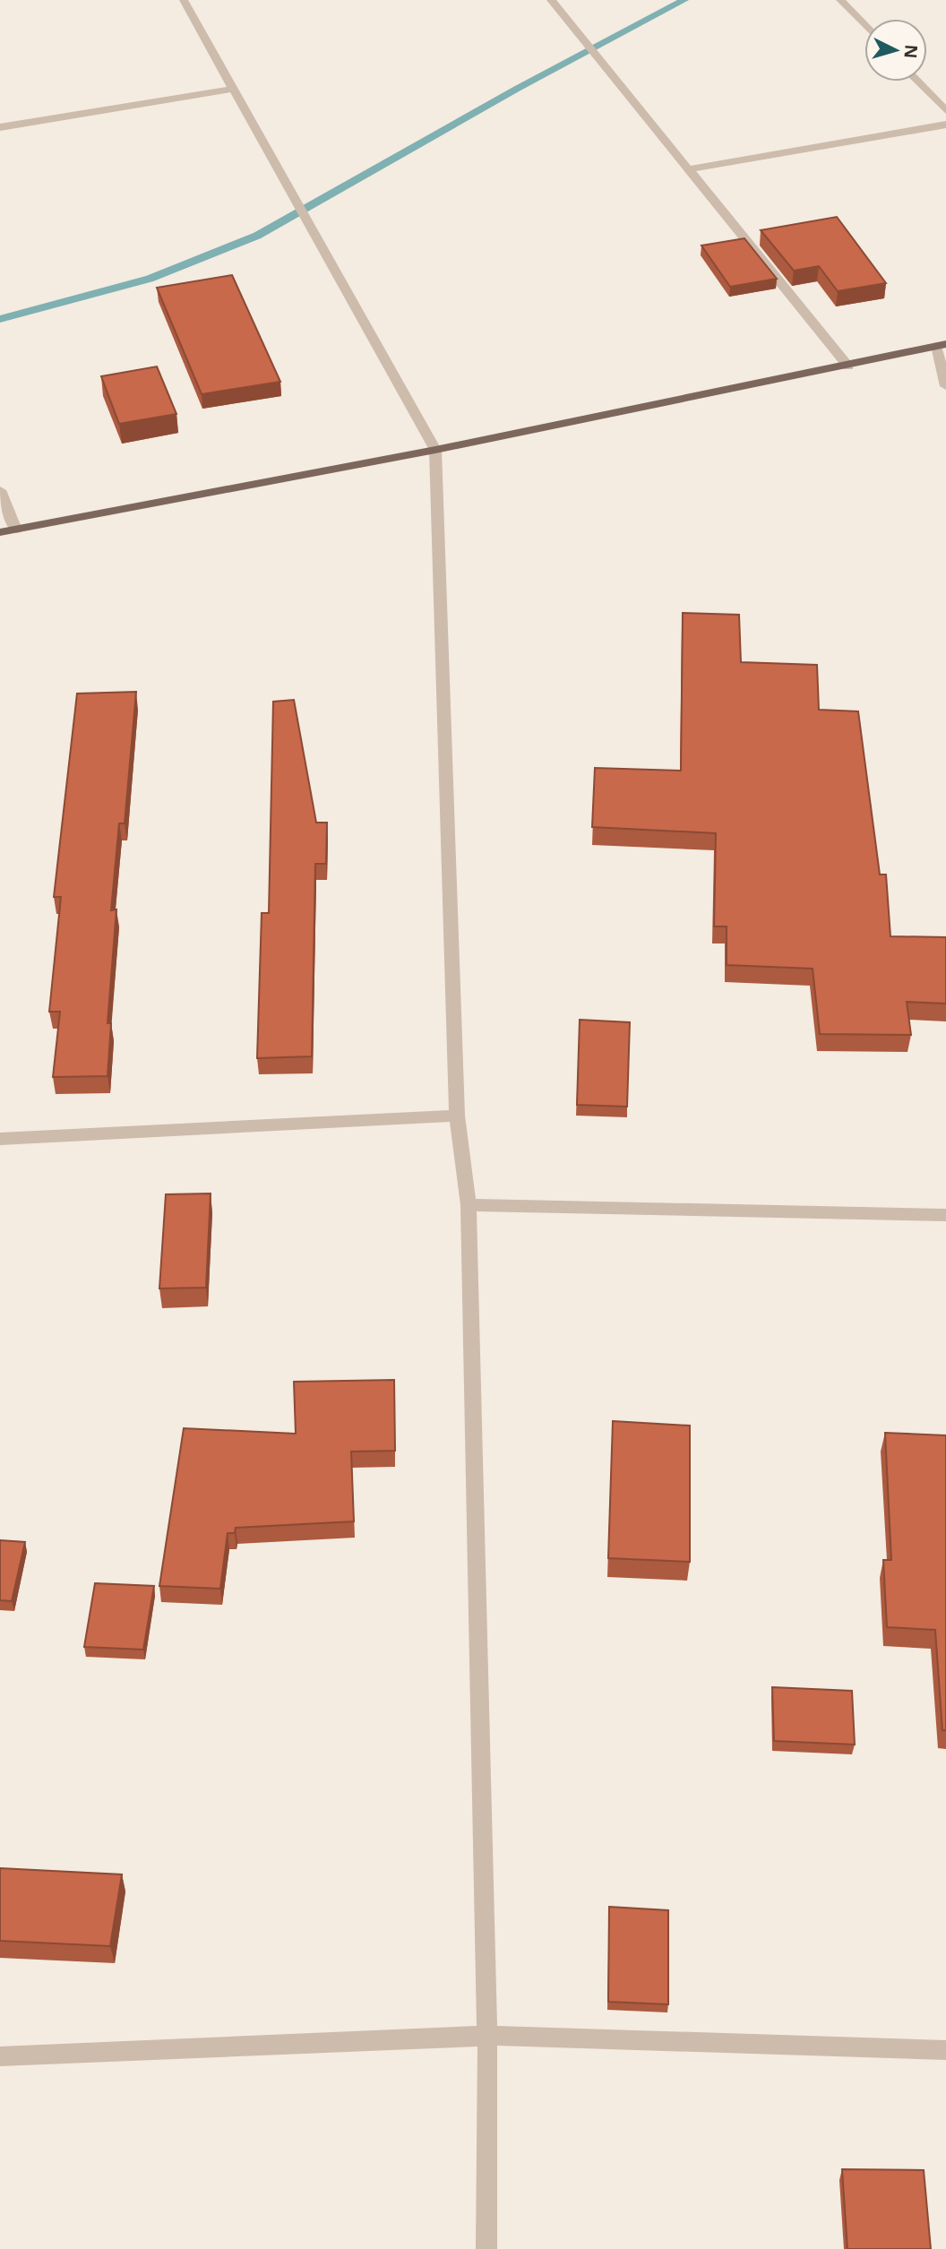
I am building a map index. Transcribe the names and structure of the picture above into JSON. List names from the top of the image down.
{
  "north": "right"
}
